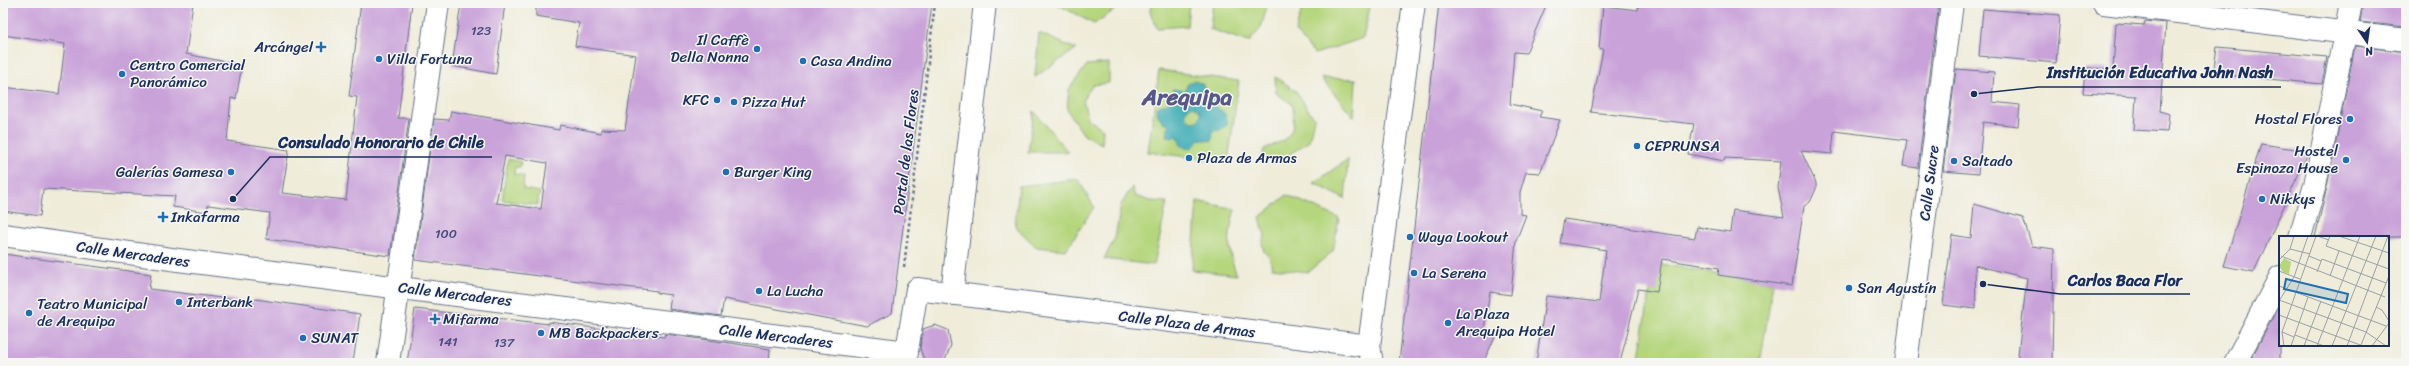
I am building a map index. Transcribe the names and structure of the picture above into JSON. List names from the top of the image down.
{
  "streets": {
    "street": ["Calle Sucre", "Calle Mercaderes", "Calle Plaza de Armas"],
    "path": ["Portal de las Flores"]
  },
  "crossings": [
    ["Portal de las Flores", "Calle Plaza de Armas"]
  ],
  "districts": ["Arequipa"],
  "places": {
    "health": ["Arcángel", "Inkafarma", "Mifarma"],
    "other": [
      "Il Caffè Della Nonna",
      "Villa Fortuna",
      "Casa Andina",
      "Centro Comercial Panorámico",
      "Institución Educativa John Nash",
      "KFC",
      "Pizza Hut",
      "Hostal Flores",
      "CEPRUNSA",
      "Plaza de Armas",
      "Hostel Espinoza House",
      "Saltado",
      "Galerías Gamesa",
      "Burger King",
      "Consulado Honorario de Chile",
      "Nikkys",
      "Waya Lookout",
      "La Serena",
      "Carlos Baca Flor",
      "San Agustín",
      "La Lucha",
      "Interbank",
      "Teatro Municipal de Arequipa",
      "La Plaza Arequipa Hotel",
      "MB Backpackers",
      "SUNAT"
    ]
  },
  "house_numbers": [
    "123",
    "100",
    "141",
    "137"
  ],
  "north": "bottom"
}
